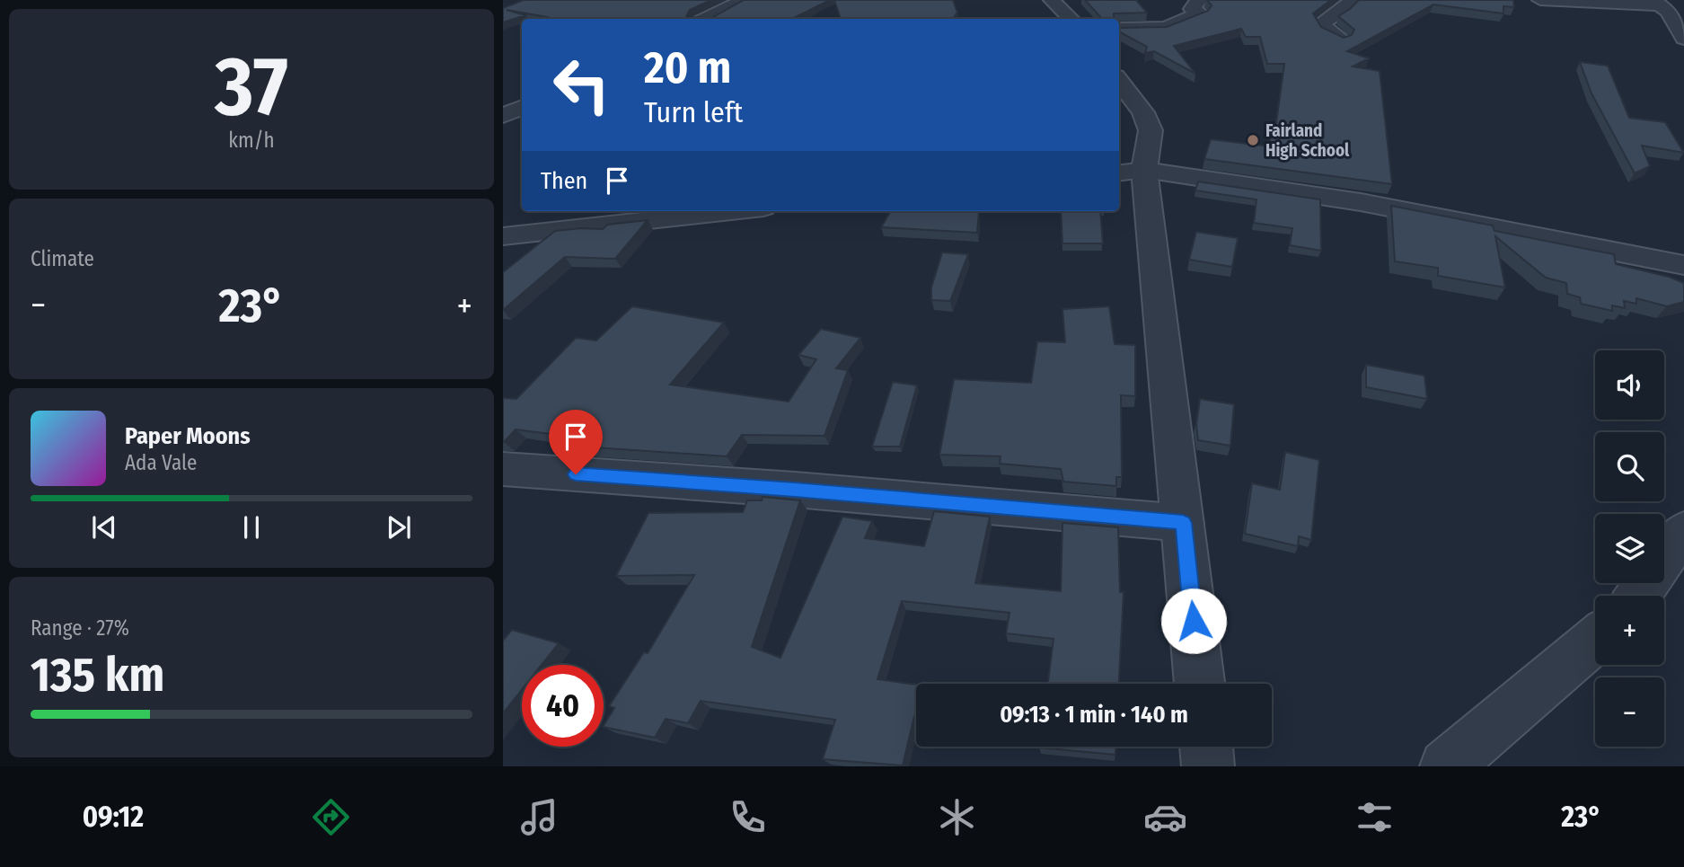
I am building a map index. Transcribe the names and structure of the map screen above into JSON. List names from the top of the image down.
{
  "places": ["Fairland High School"],
  "page": {
    "tile": [
      ["37", "km/h"],
      "Climate",
      ["Range · 27%", "135 km"]
    ],
    "turn": ["20 m", "Turn left"],
    "then": "Then",
    "heat": ["−", "23°", "+"],
    "map_buttons": ["+", "−"],
    "song": ["Paper Moons", "Ada Vale"],
    "limit": "40",
    "trip": "09:13 · 1 min · 140 m",
    "tabs": ["09:12", "23°"]
  }
}
